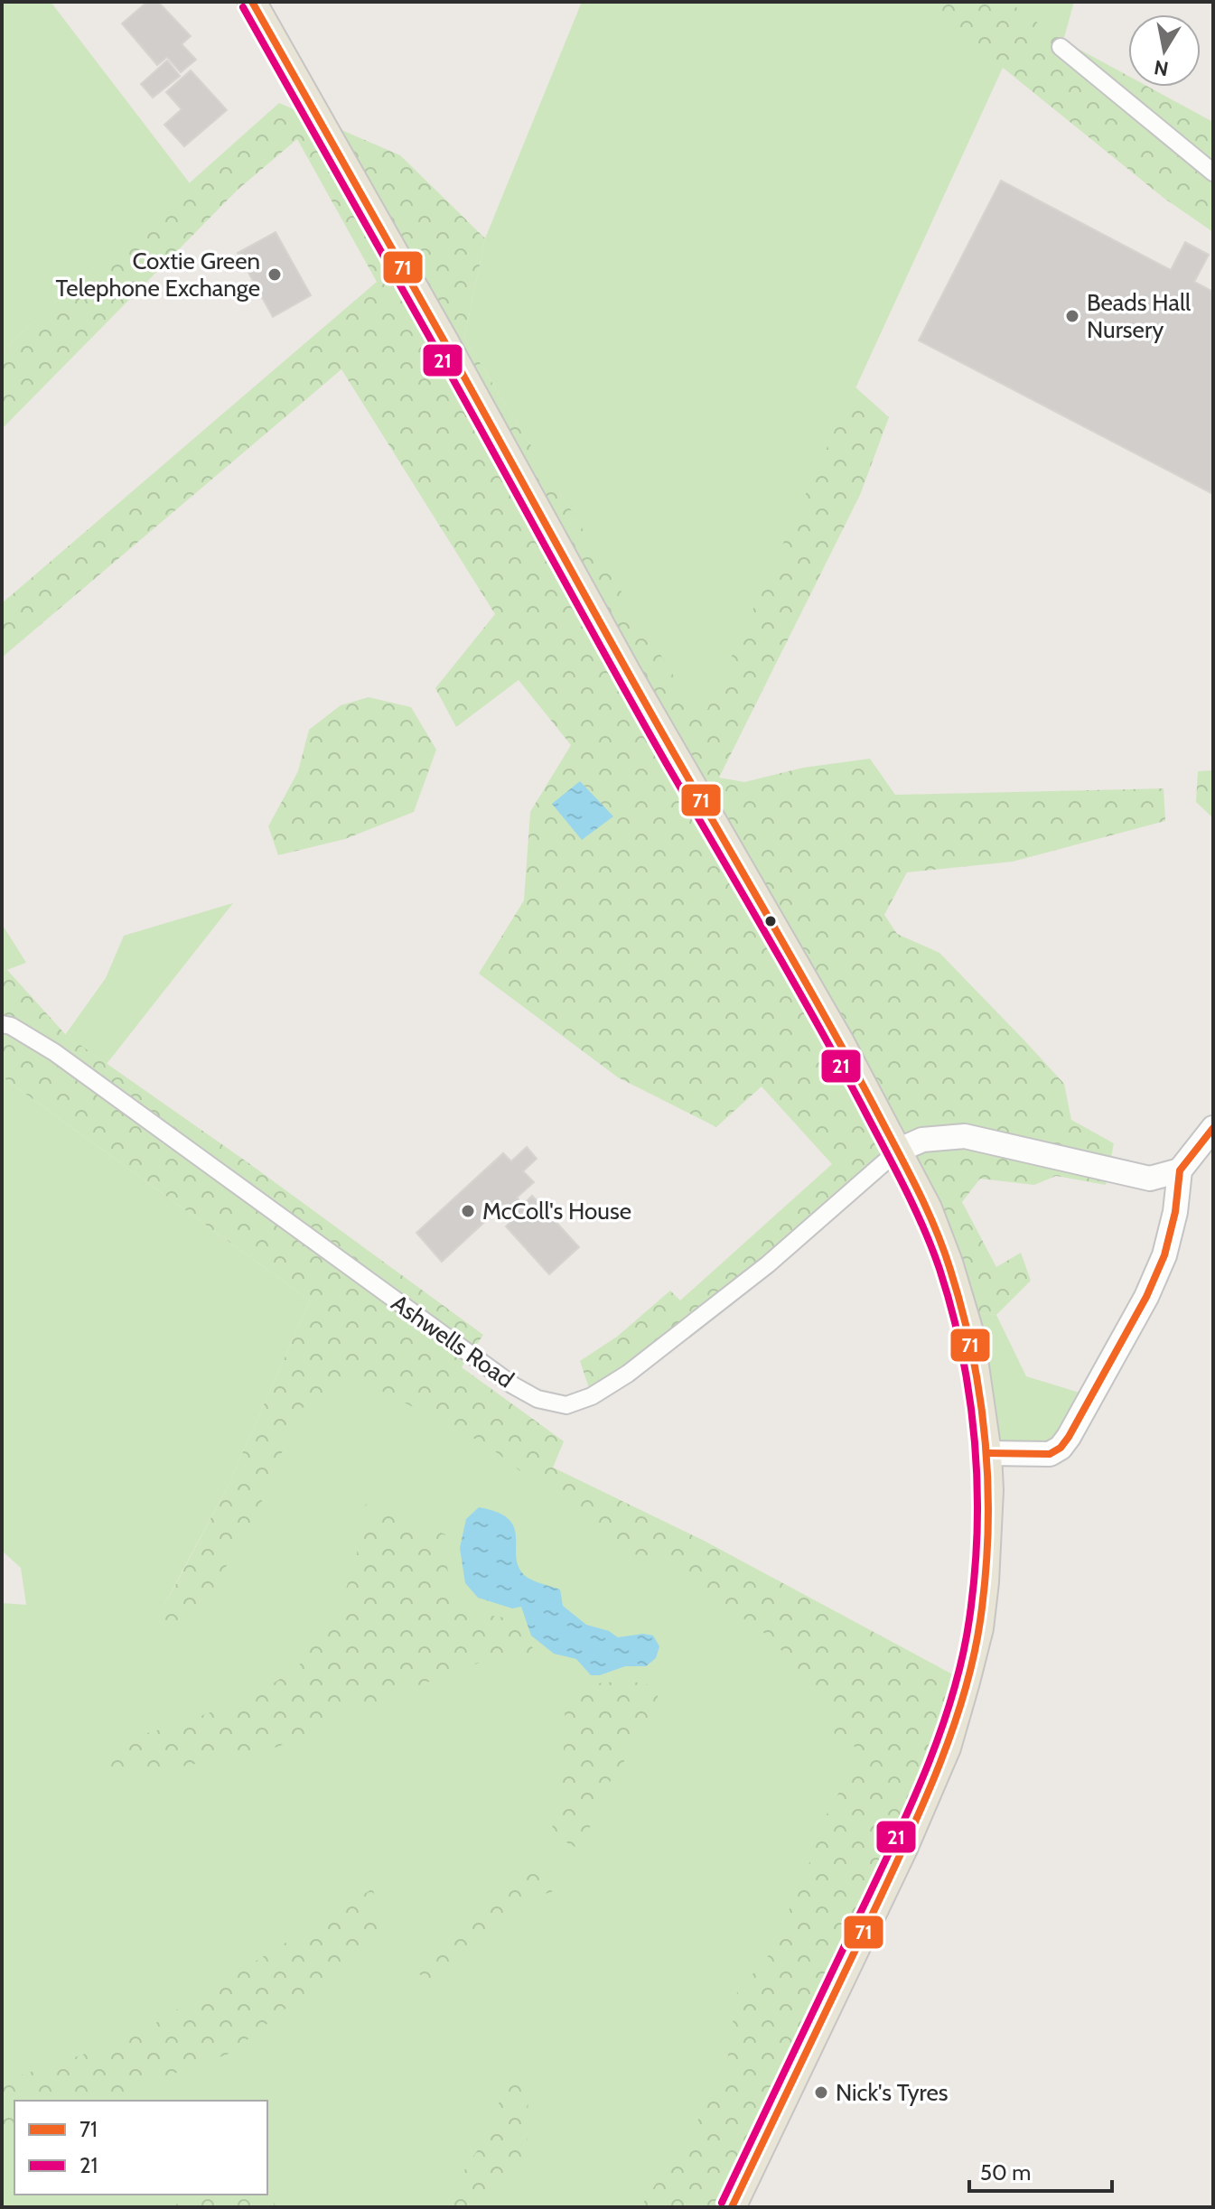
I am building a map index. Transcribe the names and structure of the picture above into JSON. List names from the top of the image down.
{
  "streets": {
    "street": ["Ashwells Road"]
  },
  "places": [
    "Coxtie Green Telephone Exchange",
    "Beads Hall Nursery",
    "McColl's House",
    "Nick's Tyres"
  ],
  "lines": ["transit line 71", "transit line 21"],
  "legend": ["71", "21"],
  "scale_bar": "50 m",
  "north": "bottom"
}
